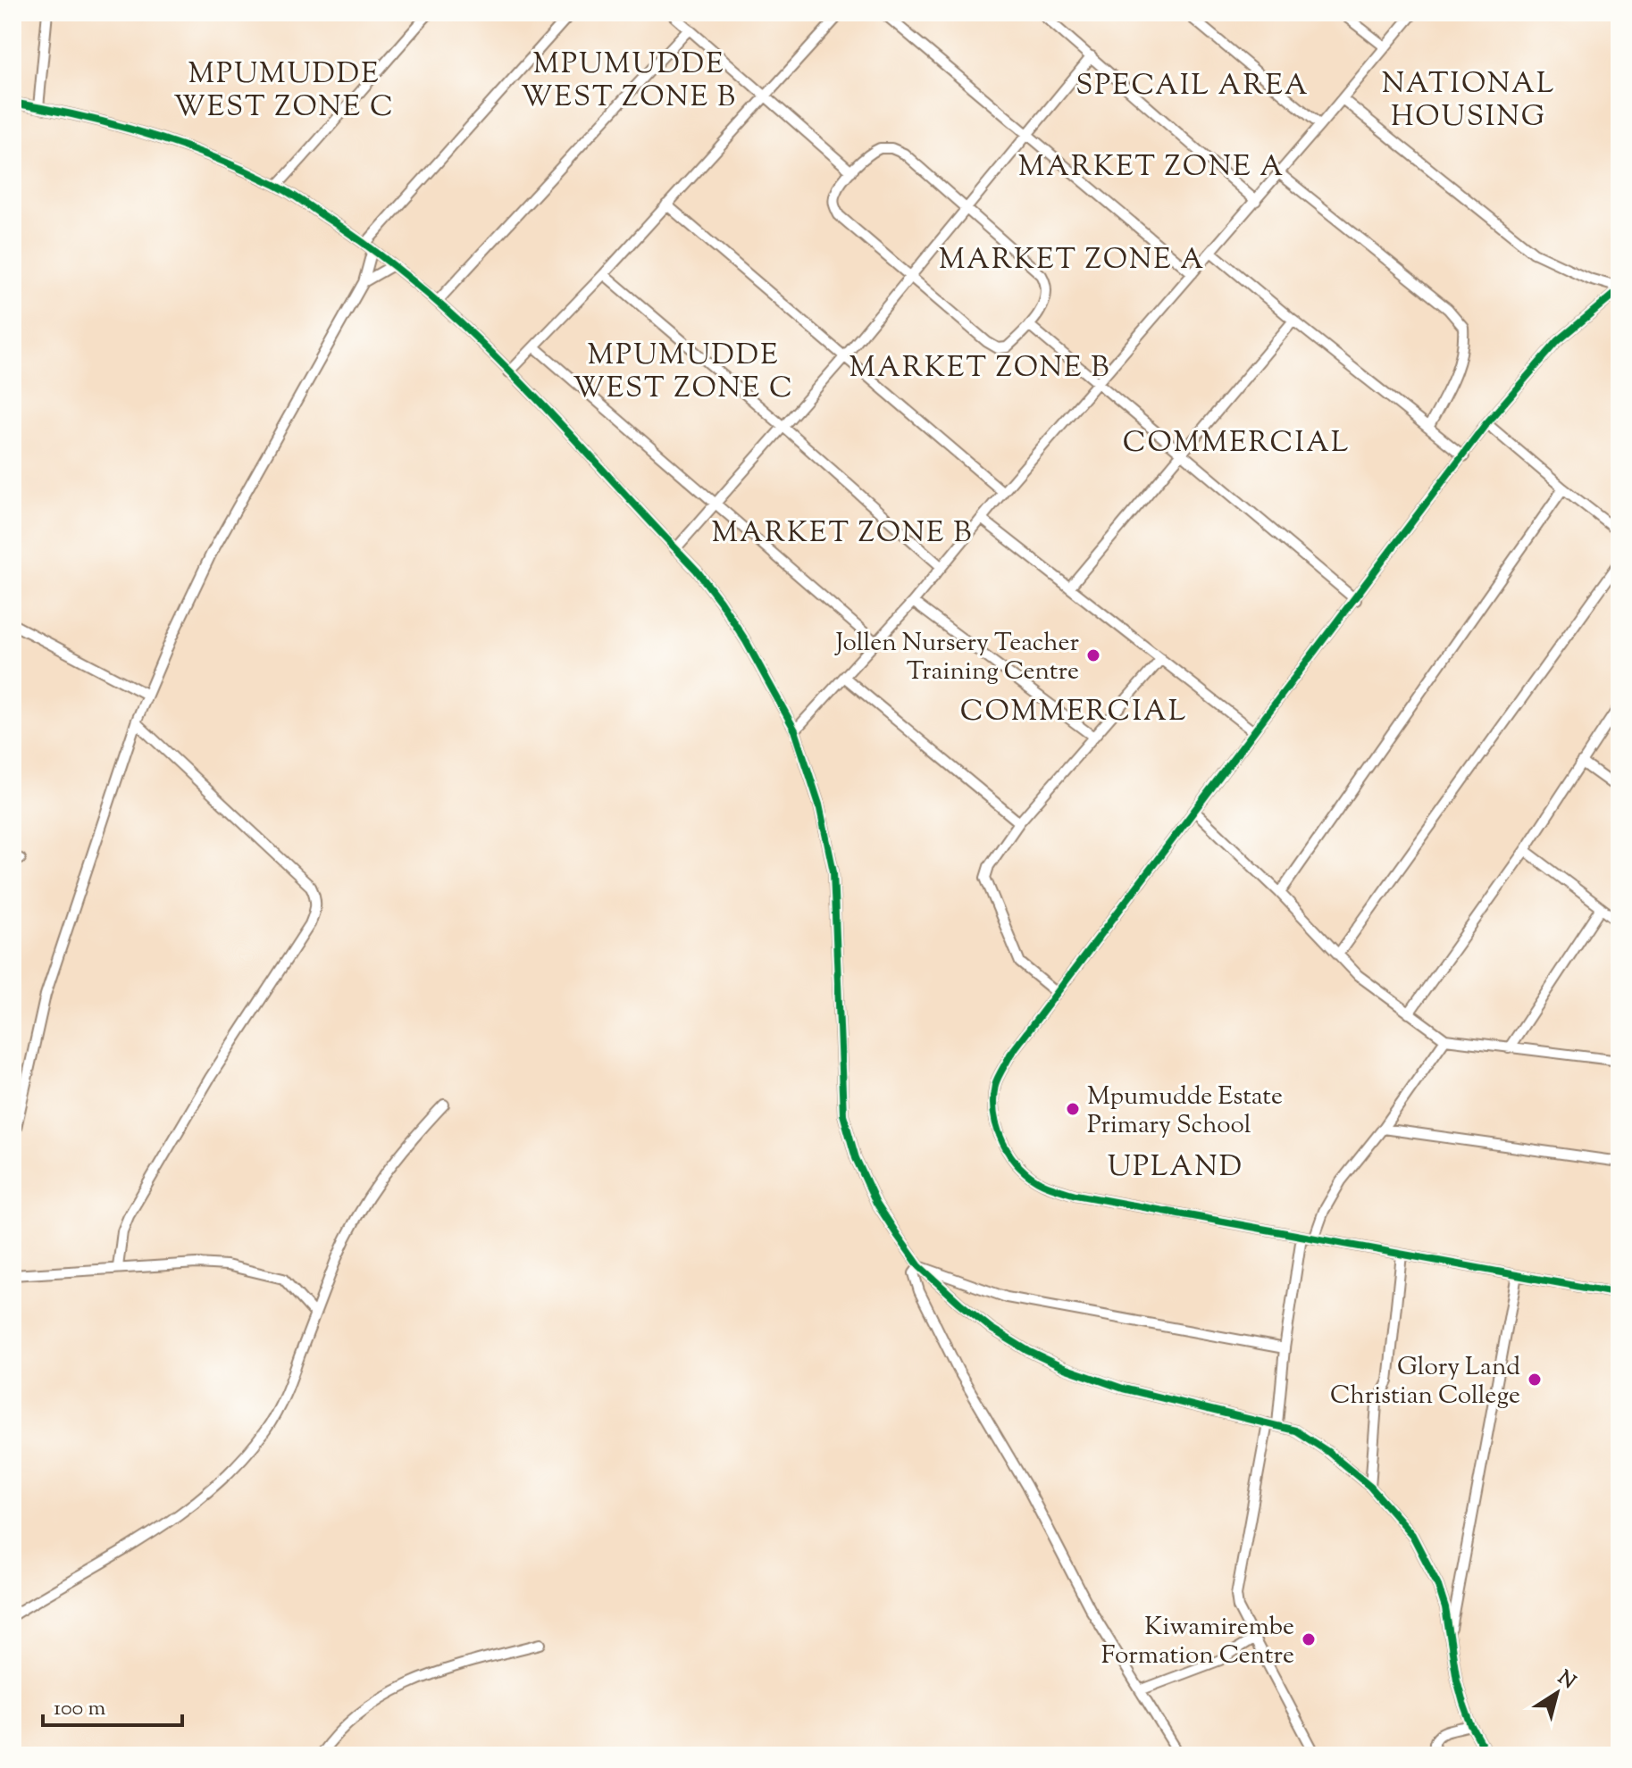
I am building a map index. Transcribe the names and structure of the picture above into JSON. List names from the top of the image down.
{
  "districts": [
    "MPUMUDDE WEST ZONE B",
    "MPUMUDDE WEST ZONE C",
    "NATIONAL HOUSING",
    "SPECAIL AREA",
    "MARKET ZONE A",
    "MARKET ZONE A",
    "MPUMUDDE WEST ZONE C",
    "MARKET ZONE B",
    "COMMERCIAL",
    "MARKET ZONE B",
    "COMMERCIAL",
    "UPLAND"
  ],
  "places": [
    "Jollen Nursery Teacher Training Centre",
    "Mpumudde Estate Primary School",
    "Glory Land Christian College",
    "Kiwamirembe Formation Centre"
  ],
  "scale_bar": "100 m",
  "north": "top right"
}
